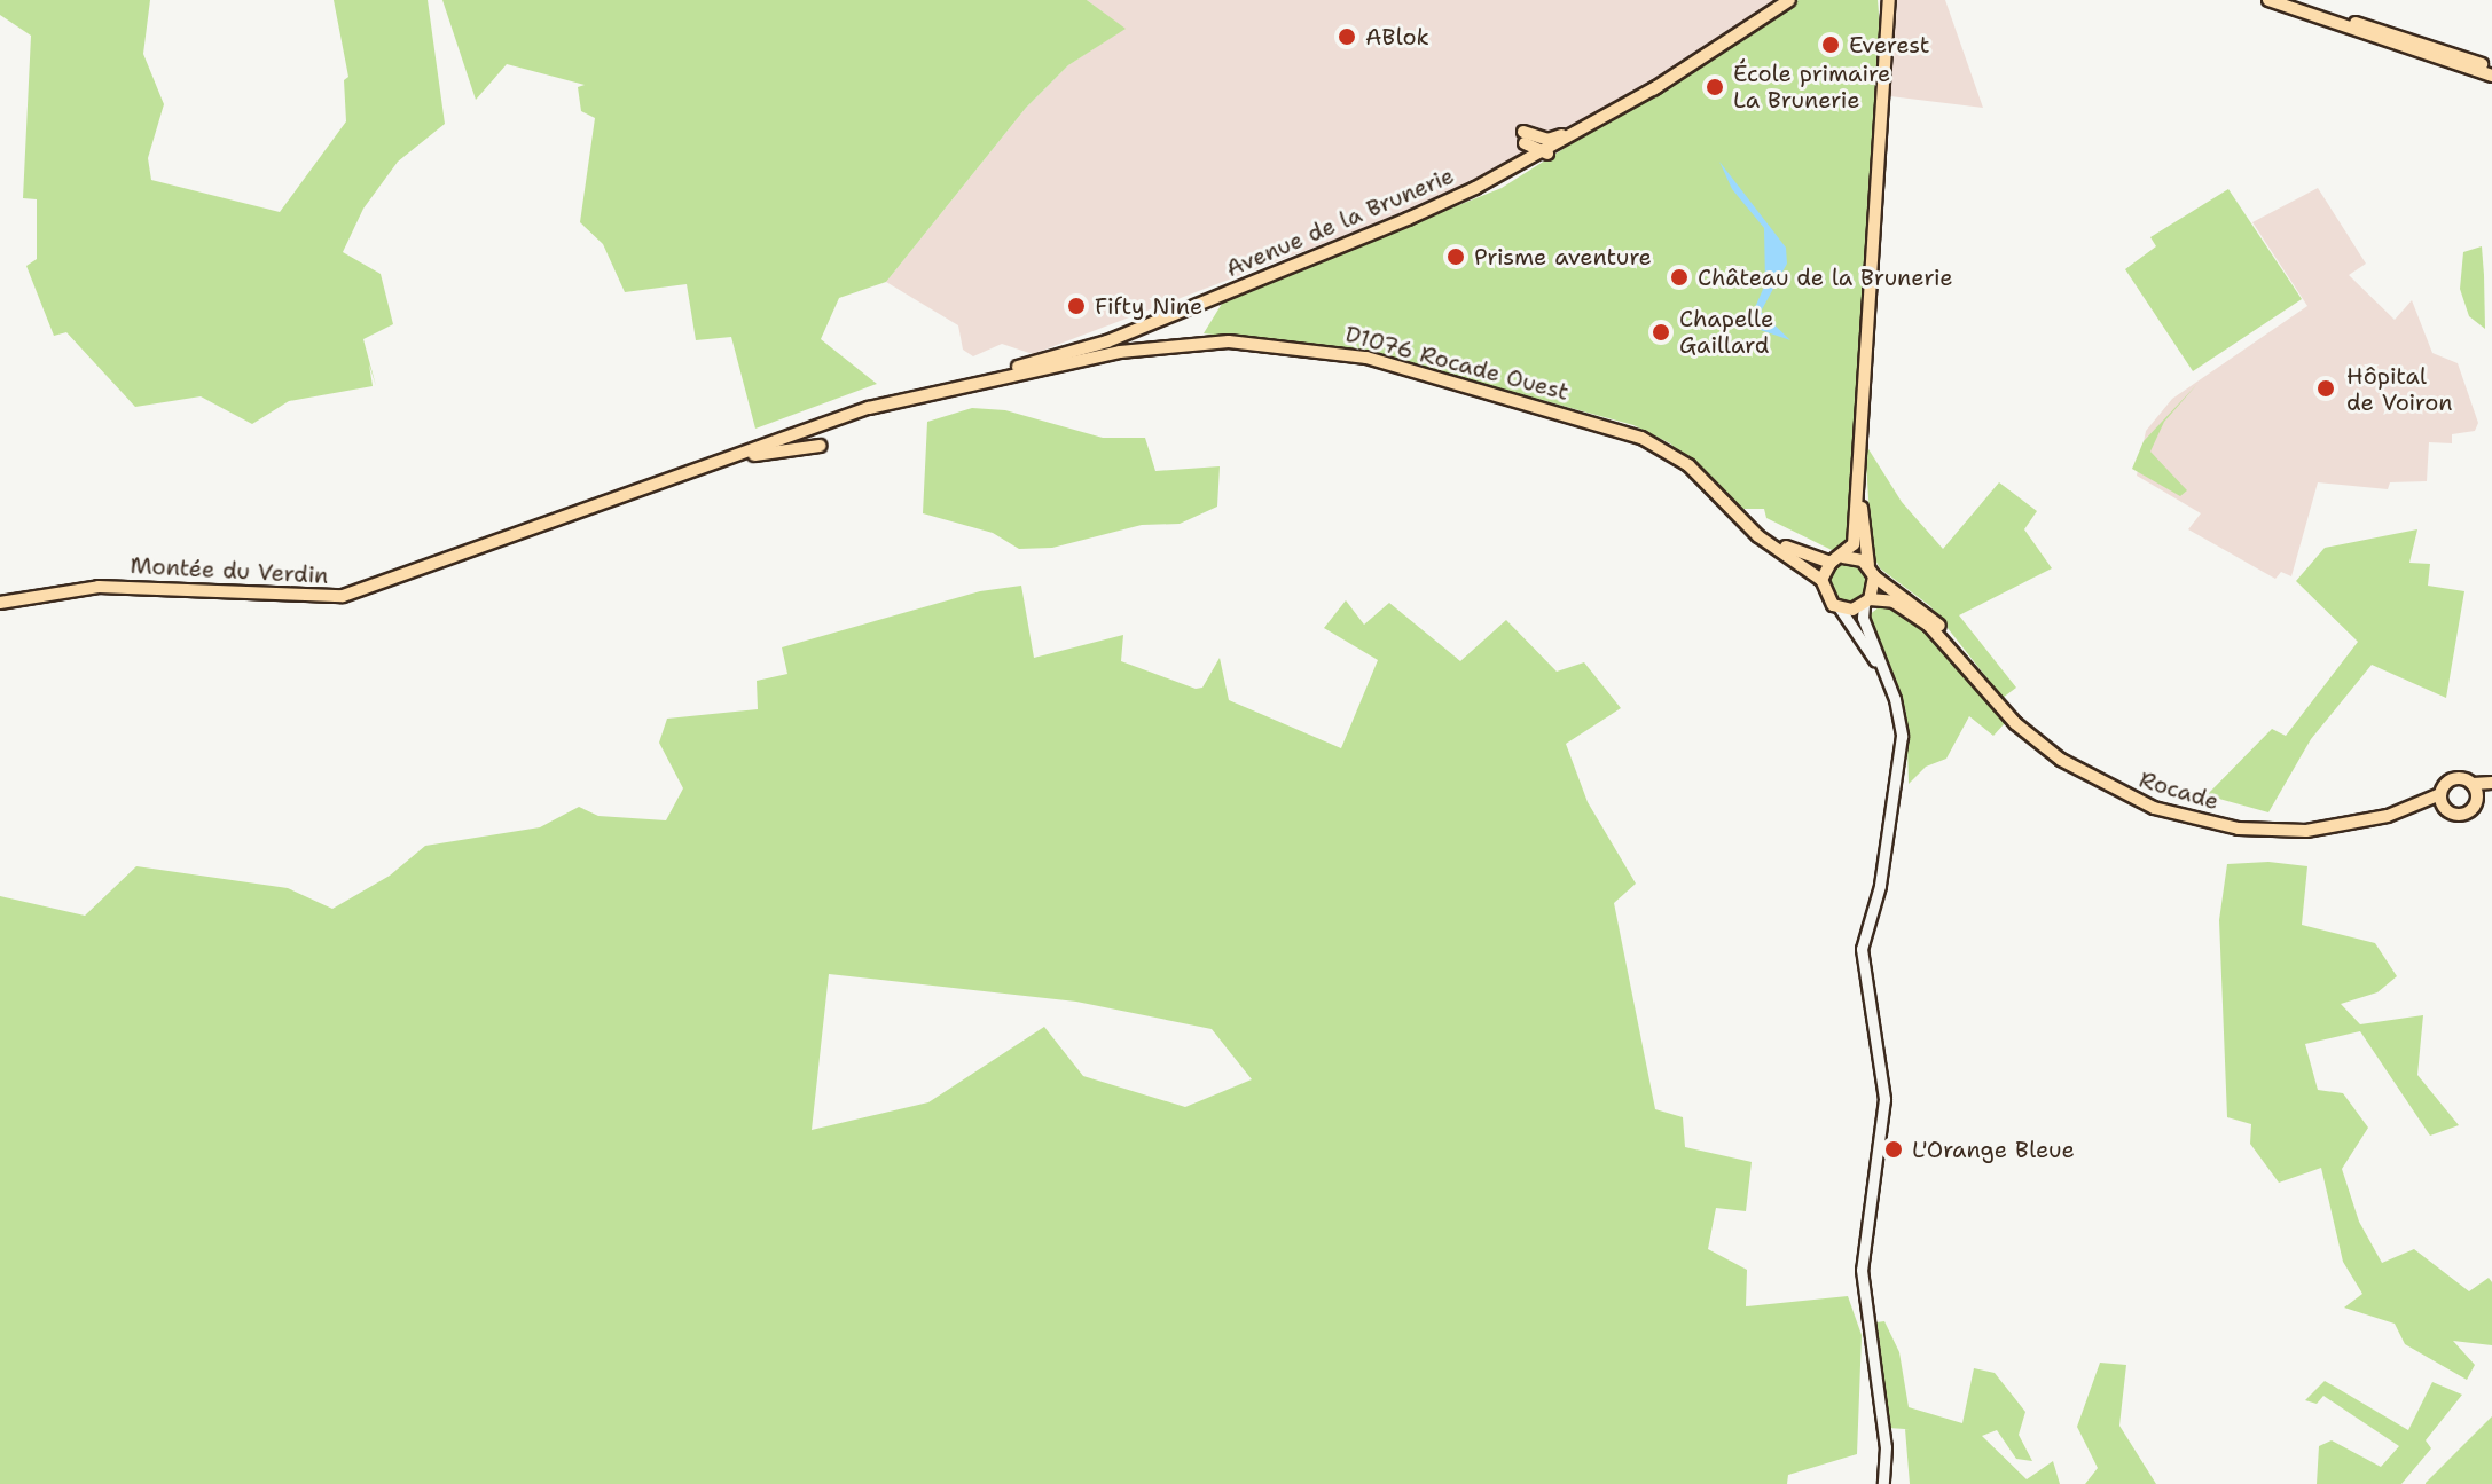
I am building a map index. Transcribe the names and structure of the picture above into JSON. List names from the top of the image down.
{
  "streets": {
    "main road": [
      "Avenue de la Brunerie",
      "D1076 Rocade Ouest",
      "Montée du Verdin",
      "Rocade"
    ]
  },
  "crossings": [
    ["Avenue de la Brunerie", "Montée du Verdin"],
    ["D1076 Rocade Ouest", "Rocade"]
  ],
  "places": [
    "ABlok",
    "Everest",
    "École primaire La Brunerie",
    "Prisme aventure",
    "Château de la Brunerie",
    "Fifty Nine",
    "Chapelle Gaillard",
    "Hôpital de Voiron",
    "L'Orange Bleue"
  ]
}
